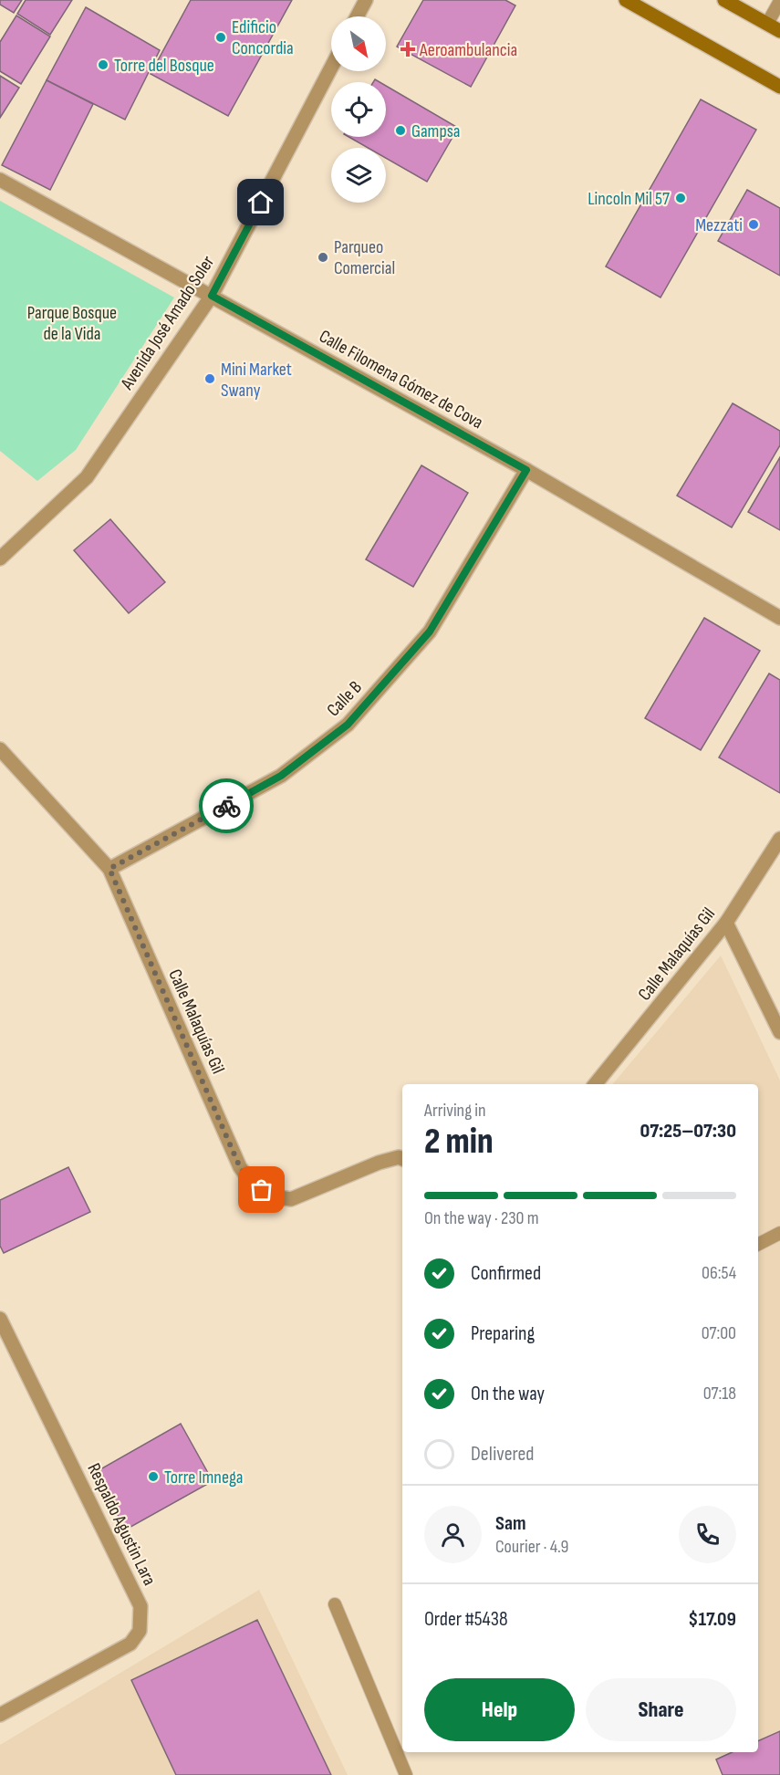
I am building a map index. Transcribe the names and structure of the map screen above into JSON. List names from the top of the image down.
{
  "streets": {
    "street": [
      "Avenida José Amado Soler",
      "Calle Filomena Gómez de Cova",
      "Calle B",
      "Calle Malaquías Gil",
      "Respaldo Agustin Lara"
    ]
  },
  "crossings": [
    ["Avenida José Amado Soler", "Calle Filomena Gómez de Cova"],
    ["Calle Filomena Gómez de Cova", "Calle B"],
    ["Calle B", "Calle Malaquías Gil"]
  ],
  "parks": ["Parque Bosque de la Vida"],
  "places": {
    "other": [
      "Edificio Concordia",
      "Torre del Bosque",
      "Gampsa",
      "Lincoln Mil 57",
      "Mezzati",
      "Parqueo Comercial",
      "Mini Market Swany",
      "Torre Imnega"
    ],
    "health": ["Aeroambulancia"]
  },
  "north": "bottom right",
  "page": {
    "heading": ["2 min", "Arriving in", "07:25–07:30"],
    "panel": [
      "Sam",
      "Courier · 4.9",
      "Order #5438",
      "$17.09"
    ],
    "bar": "On the way · 230 m",
    "list": [
      ["Confirmed", "06:54"],
      ["Preparing", "07:00"],
      ["On the way", "07:18"],
      "Delivered"
    ],
    "buttons": ["Help", "Share"]
  }
}
